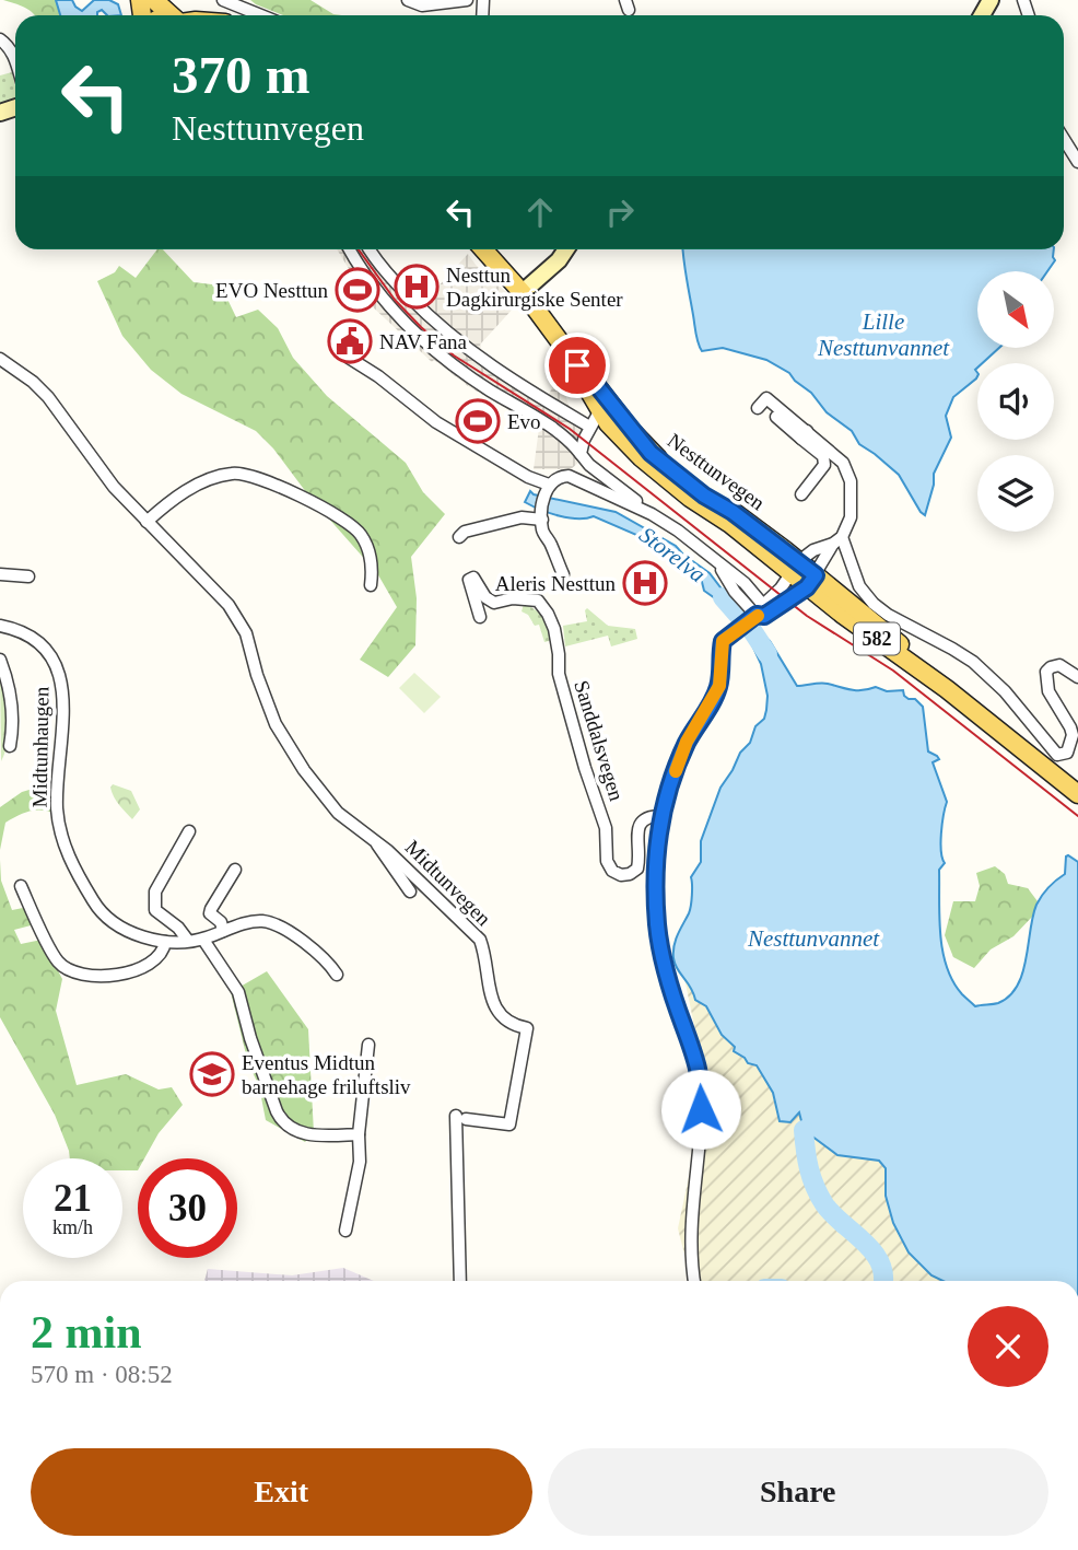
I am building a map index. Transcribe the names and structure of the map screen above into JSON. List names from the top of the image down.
{
  "streets": {
    "main road": ["Nesttunvegen", "582"],
    "street": ["Sanddalsvegen", "Midtunhaugen", "Midtunvegen"]
  },
  "water": ["Lille Nesttunvannet", "Storelva", "Nesttunvannet"],
  "places": {
    "hospital": ["Nesttun Dagkirurgiske Senter", "Aleris Nesttun"],
    "sports": ["EVO Nesttun", "Evo"],
    "public building": ["NAV Fana"],
    "school or university": ["Eventus Midtun barnehage friluftsliv"]
  },
  "north": "bottom right",
  "page": {
    "turn": ["370 m", "Nesttunvegen"],
    "speed": "21 km/h",
    "limit": "30",
    "heading": ["2 min", "570 m · 08:52"],
    "buttons": ["Exit", "Share"]
  }
}
